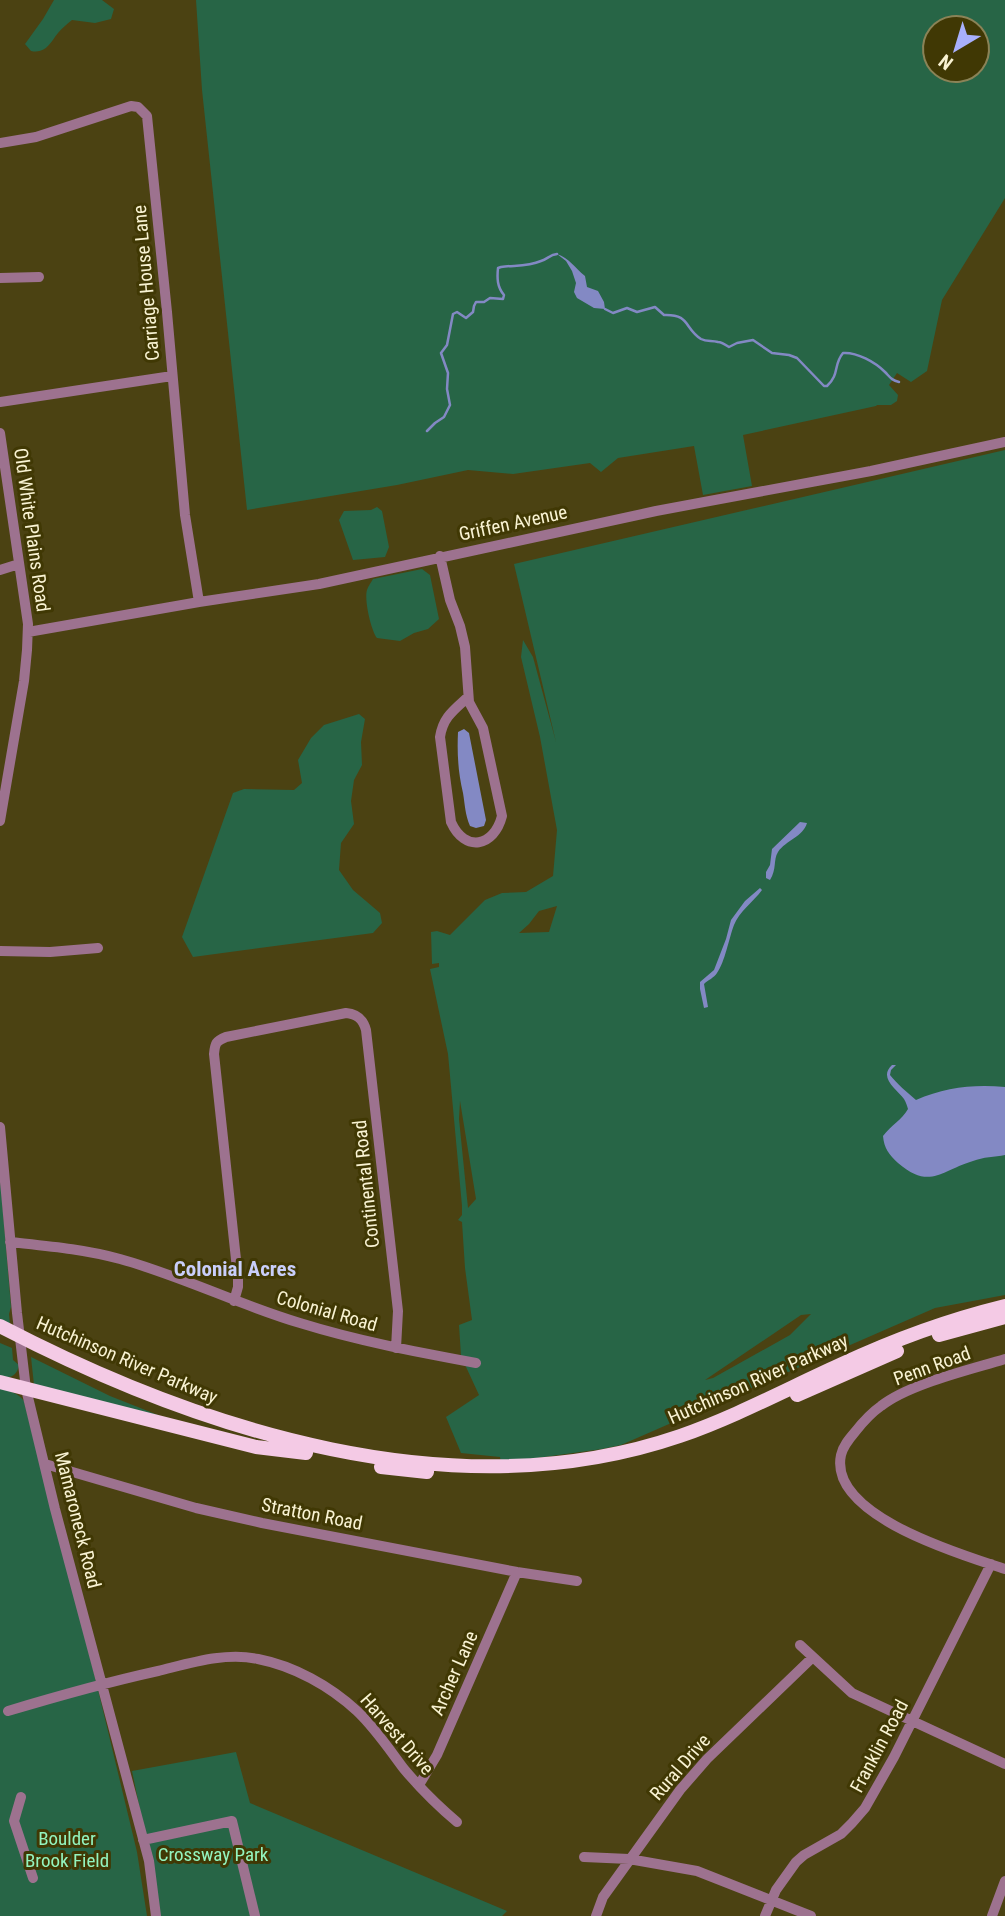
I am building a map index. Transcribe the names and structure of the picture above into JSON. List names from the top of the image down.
{
  "streets": {
    "highway": ["Hutchinson River Parkway"],
    "street": [
      "Carriage House Lane",
      "Griffen Avenue",
      "Old White Plains Road",
      "Continental Road",
      "Colonial Road",
      "Penn Road",
      "Stratton Road",
      "Mamaroneck Road",
      "Archer Lane",
      "Harvest Drive",
      "Franklin Road",
      "Rural Drive"
    ]
  },
  "crossings": [
    ["Carriage House Lane", "Griffen Avenue"],
    ["Griffen Avenue", "Old White Plains Road"],
    ["Continental Road", "Colonial Road"],
    ["Colonial Road", "Mamaroneck Road"],
    ["Penn Road", "Franklin Road"],
    ["Stratton Road", "Mamaroneck Road"],
    ["Stratton Road", "Archer Lane"],
    ["Mamaroneck Road", "Harvest Drive"],
    ["Archer Lane", "Harvest Drive"]
  ],
  "districts": ["Colonial Acres"],
  "parks": ["Boulder Brook Field", "Crossway Park"],
  "north": "bottom left"
}
